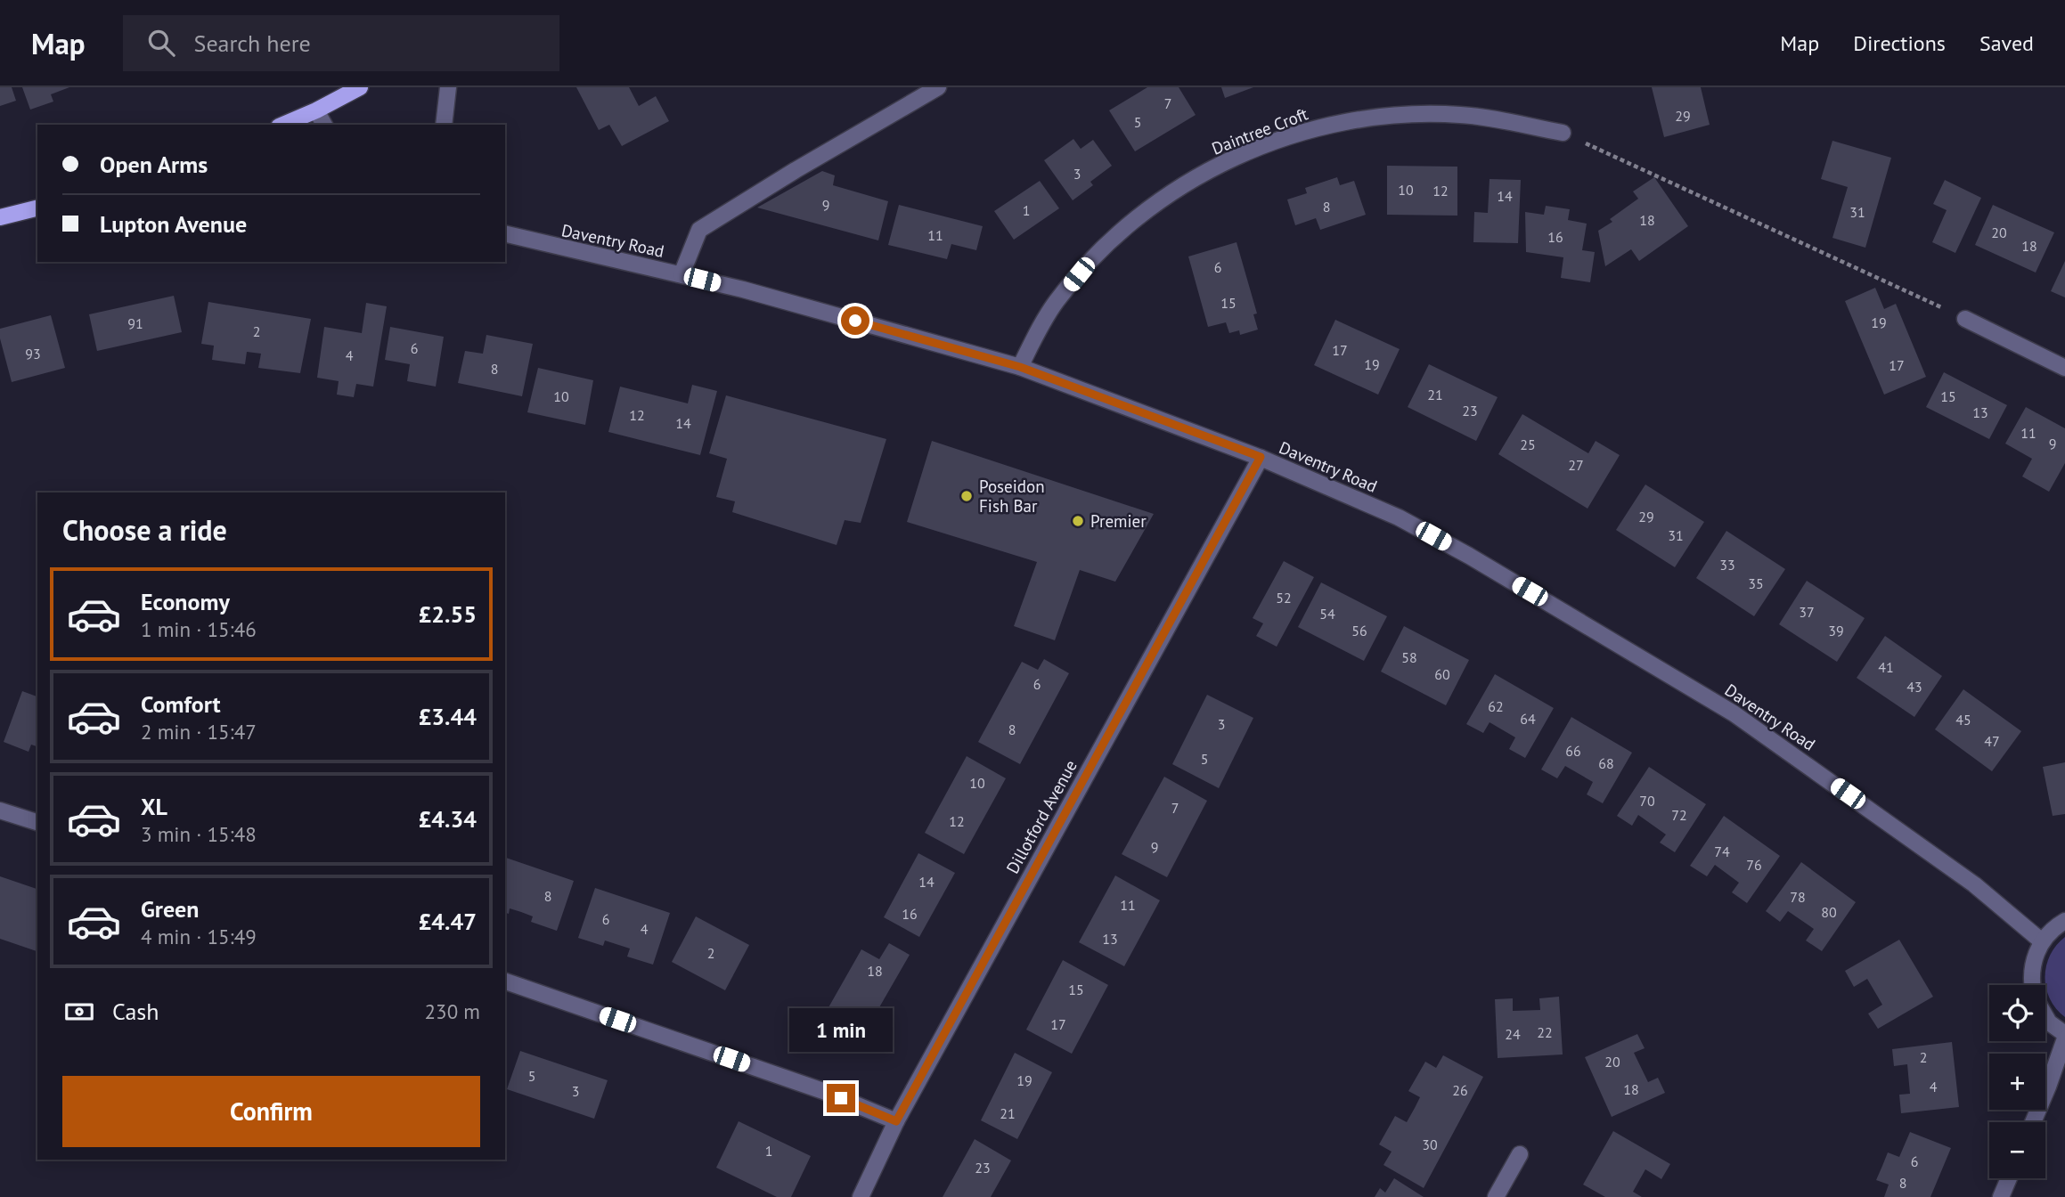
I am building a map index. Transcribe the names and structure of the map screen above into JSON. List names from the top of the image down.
{
  "streets": {
    "street": ["Daintree Croft", "Daventry Road", "Dillotford Avenue"]
  },
  "crossings": [
    ["Daintree Croft", "Daventry Road"],
    ["Daventry Road", "Dillotford Avenue"]
  ],
  "places": ["Poseidon Fish Bar", "Premier"],
  "house_numbers": [
    "7",
    "29",
    "5",
    "3",
    "10",
    "12",
    "14",
    "9",
    "8",
    "1",
    "31",
    "18",
    "20",
    "11",
    "16",
    "18",
    "6",
    "15",
    "19",
    "91",
    "2",
    "6",
    "17",
    "93",
    "4",
    "19",
    "17",
    "8",
    "21",
    "10",
    "15",
    "23",
    "13",
    "12",
    "14",
    "11",
    "9",
    "25",
    "27",
    "29",
    "31",
    "33",
    "35",
    "52",
    "37",
    "54",
    "56",
    "39",
    "58",
    "41",
    "60",
    "6",
    "43",
    "62",
    "64",
    "45",
    "3",
    "8",
    "47",
    "66",
    "5",
    "68",
    "10",
    "70",
    "7",
    "72",
    "12",
    "9",
    "74",
    "76",
    "14",
    "8",
    "78",
    "11",
    "80",
    "16",
    "6",
    "4",
    "13",
    "2",
    "18",
    "15",
    "17",
    "22",
    "24",
    "2",
    "20",
    "5",
    "19",
    "4",
    "18",
    "26",
    "3",
    "21",
    "30",
    "1",
    "6",
    "23",
    "8"
  ],
  "page": {
    "header": "Map",
    "search": "Search here",
    "nav": ["Map", "Directions", "Saved"],
    "banner": ["Open Arms", "Lupton Avenue"],
    "heading": "Choose a ride",
    "list": [
      {
        "name": "Economy",
        "note": "1 min · 15:46",
        "value": "£2.55"
      },
      {
        "name": "Comfort",
        "note": "2 min · 15:47",
        "value": "£3.44"
      },
      {
        "name": "XL",
        "note": "3 min · 15:48",
        "value": "£4.34"
      },
      {
        "name": "Green",
        "note": "4 min · 15:49",
        "value": "£4.47"
      }
    ],
    "pay": ["Cash", "230 m"],
    "map_buttons": ["+", "−"],
    "bubble": "1 min",
    "buttons": "Confirm"
  }
}
